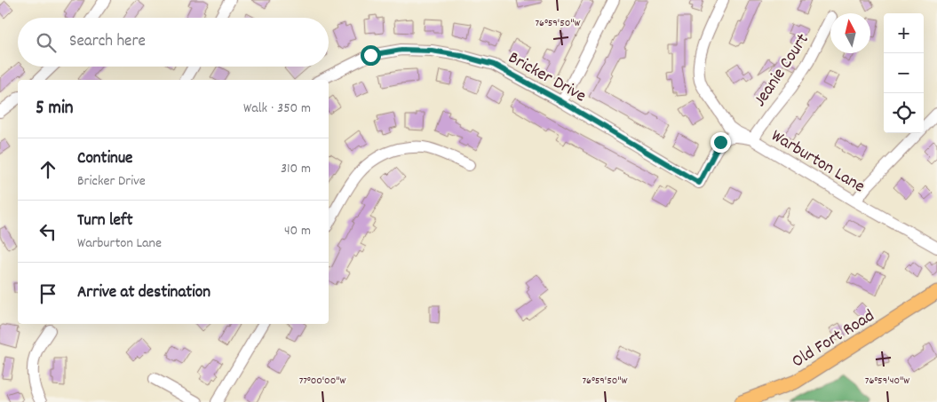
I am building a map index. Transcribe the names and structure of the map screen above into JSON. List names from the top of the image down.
{
  "streets": {
    "main road": ["Old Fort Road"],
    "street": ["Jeanie Court", "Bricker Drive", "Warburton Lane"]
  },
  "crossings": [
    ["Jeanie Court", "Warburton Lane"],
    ["Bricker Drive", "Warburton Lane"]
  ],
  "north": "top",
  "page": {
    "map_buttons": ["+", "−"],
    "search": "Search here",
    "heading": ["5 min", "Walk · 350 m"],
    "list": [
      ["Continue", "Bricker Drive", "310 m"],
      ["Turn left", "Warburton Lane", "40 m"],
      "Arrive at destination"
    ]
  },
  "coordinates": ["76°59'50\"W", "77°00'00\"W", "76°59'40\"W"]
}
